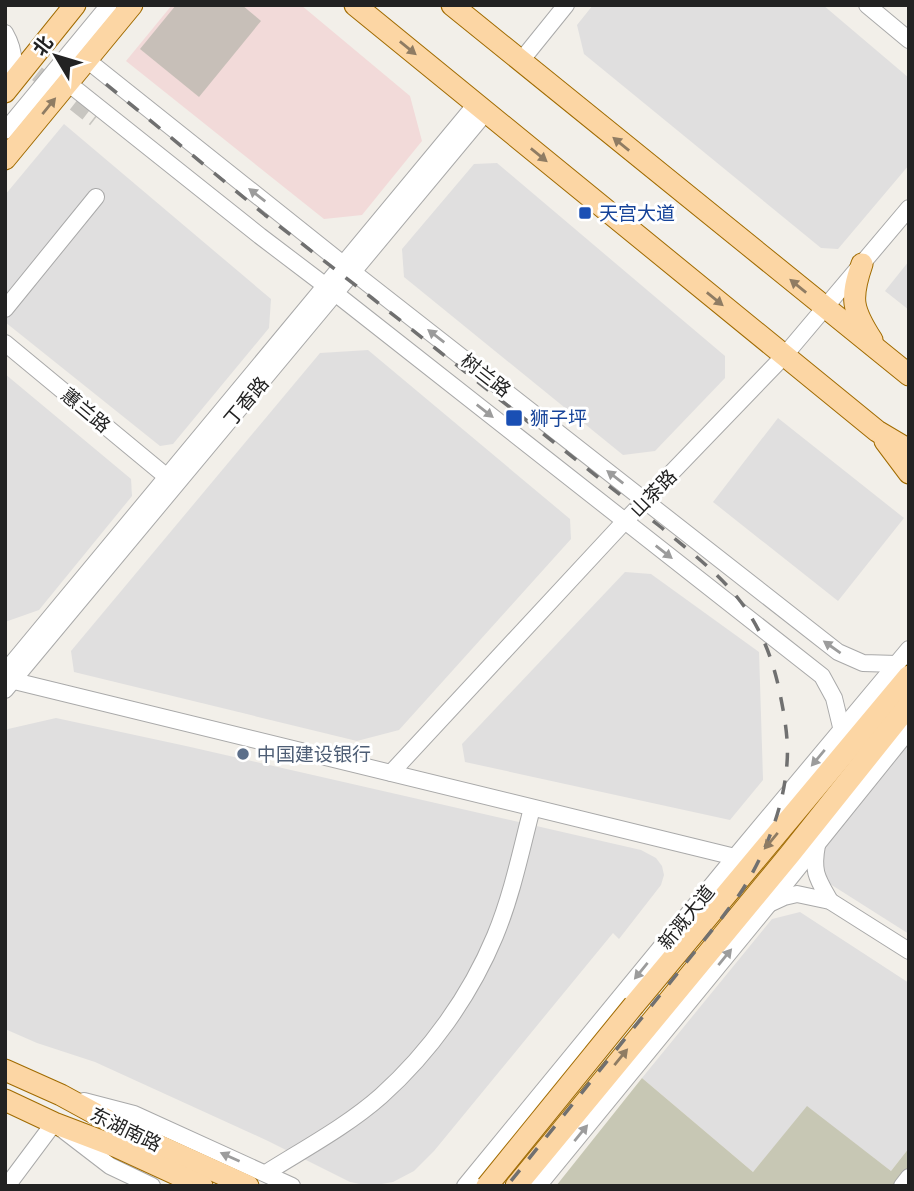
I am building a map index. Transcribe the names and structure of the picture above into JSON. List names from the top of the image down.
{
  "streets": {
    "main road": ["新溉大道", "东湖南路"],
    "street": [
      "树兰路",
      "丁香路",
      "蕙兰路",
      "山茶路"
    ]
  },
  "crossings": [
    ["树兰路", "丁香路"],
    ["树兰路", "山茶路"],
    ["树兰路", "新溉大道"],
    ["丁香路", "蕙兰路"]
  ],
  "places": {
    "transit": ["天宫大道", "狮子坪"],
    "other": ["中国建设银行"]
  },
  "north": "top left"
}
